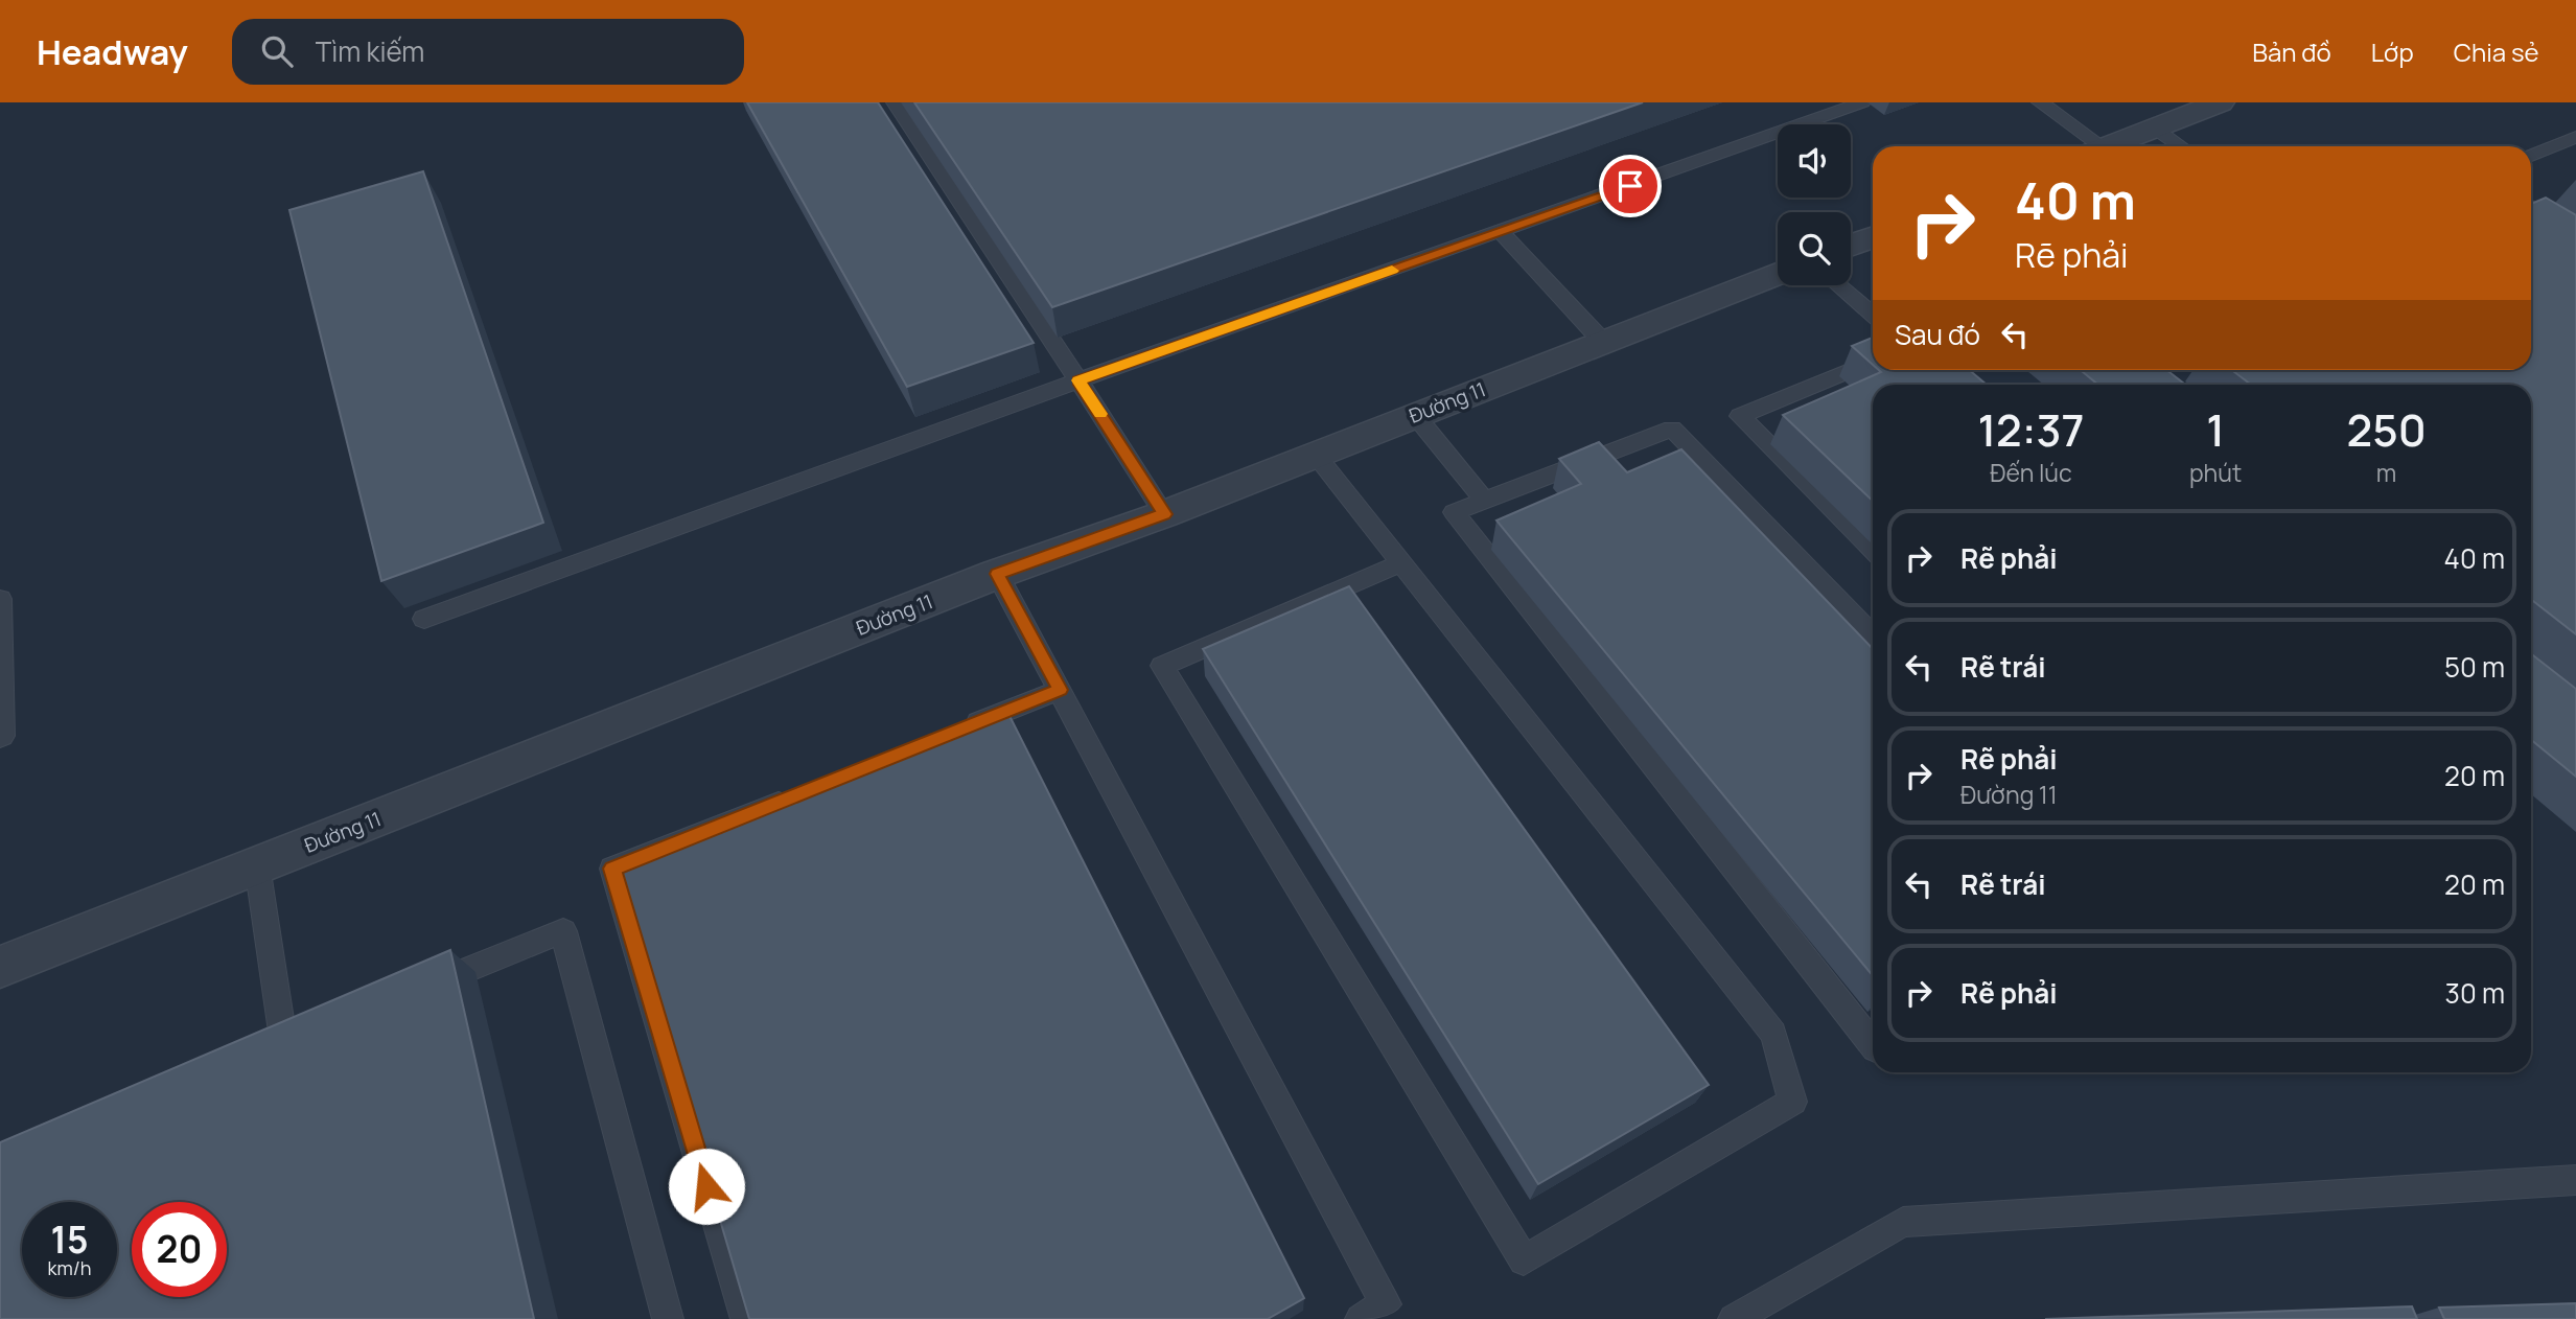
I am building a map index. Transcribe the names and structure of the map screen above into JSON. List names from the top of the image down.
{
  "streets": {
    "street": ["Đường 11"]
  },
  "page": {
    "header": "Headway",
    "search": "Tìm kiếm",
    "nav": ["Bản đồ", "Lớp", "Chia sẻ"],
    "turn": ["40 m", "Rẽ phải"],
    "then": "Sau đó",
    "eta": [
      "12:37",
      "Đến lúc",
      "1",
      "phút",
      "250",
      "m"
    ],
    "list": [
      {
        "name": "Rẽ phải",
        "value": "40 m"
      },
      {
        "name": "Rẽ trái",
        "value": "50 m"
      },
      {
        "name": "Rẽ phải",
        "note": "Đường 11",
        "value": "20 m"
      },
      {
        "name": "Rẽ trái",
        "value": "20 m"
      },
      {
        "name": "Rẽ phải",
        "value": "30 m"
      }
    ],
    "speed": "15 km/h",
    "limit": "20"
  }
}
